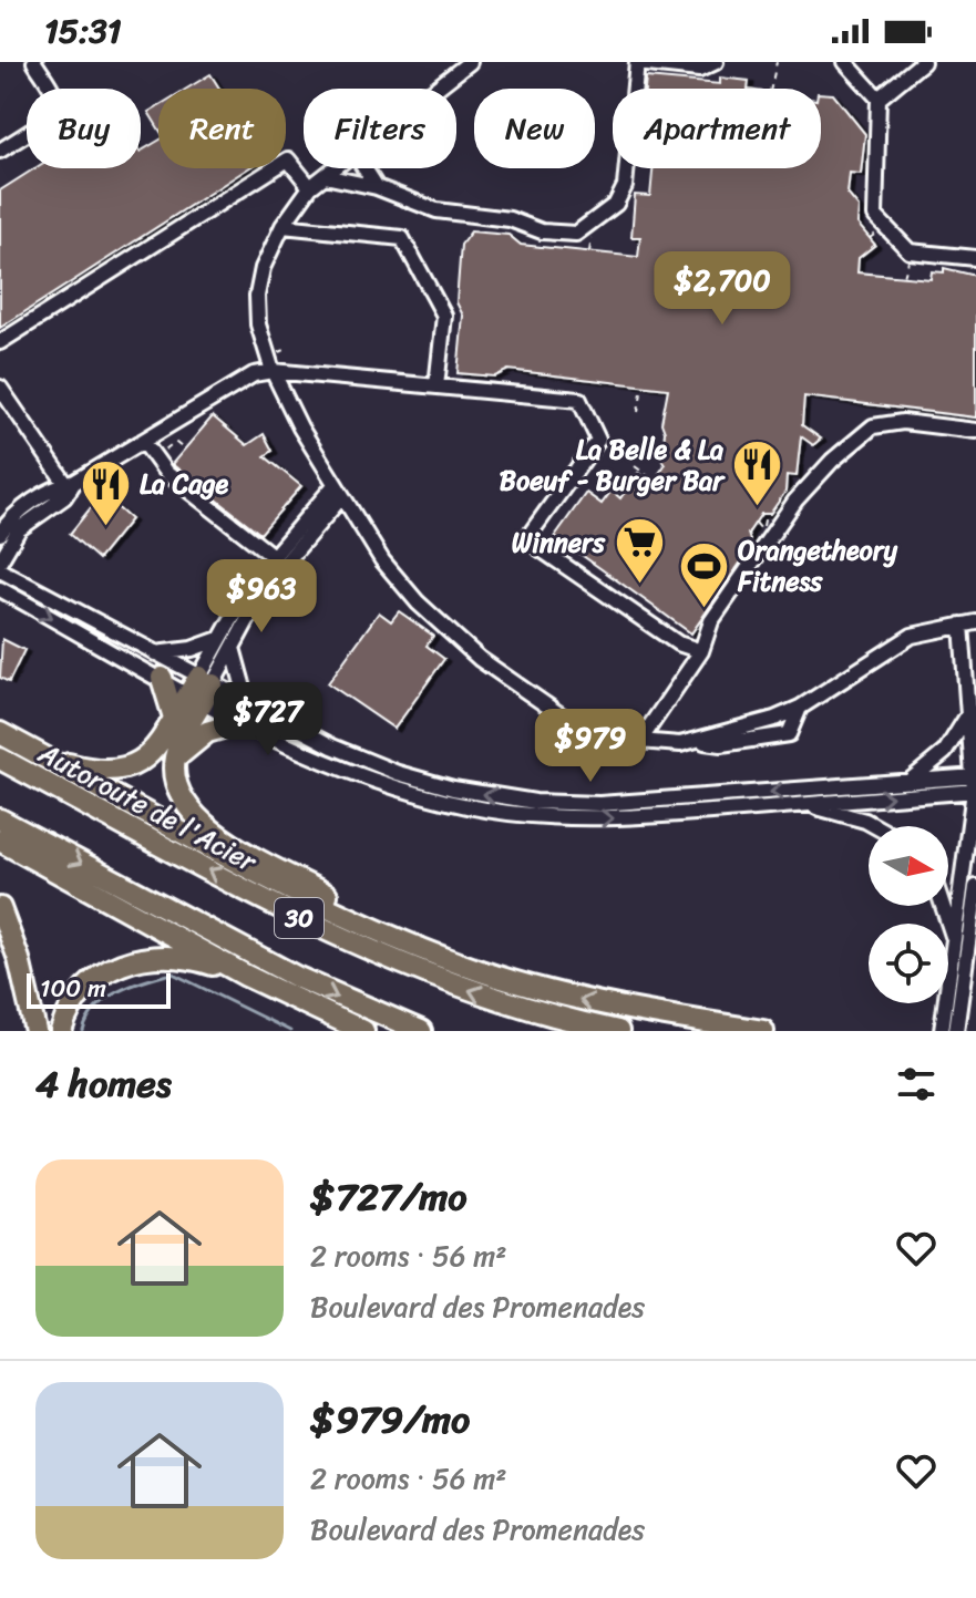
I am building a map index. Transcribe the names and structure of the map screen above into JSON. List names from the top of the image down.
{
  "streets": {
    "highway": ["Autoroute de l'Acier", "30"]
  },
  "places": {
    "restaurant": ["La Belle & La Boeuf - Burger Bar", "La Cage"],
    "supermarket": ["Winners"],
    "sports": ["Orangetheory Fitness"]
  },
  "scale_bar": "100 m",
  "north": "right",
  "page": {
    "status": "15:31",
    "chip": [
      "Buy",
      "Rent",
      "Filters",
      "New",
      "Apartment"
    ],
    "price": [
      "$2,700",
      "$963",
      "$727",
      "$979"
    ],
    "scale": "100 m",
    "heading": "4 homes",
    "list": [
      {
        "name": "$727/mo",
        "note": "2 rooms · 56 m² · Boulevard des Promenades"
      },
      {
        "name": "$979/mo",
        "note": "2 rooms · 56 m² · Boulevard des Promenades"
      }
    ]
  }
}
